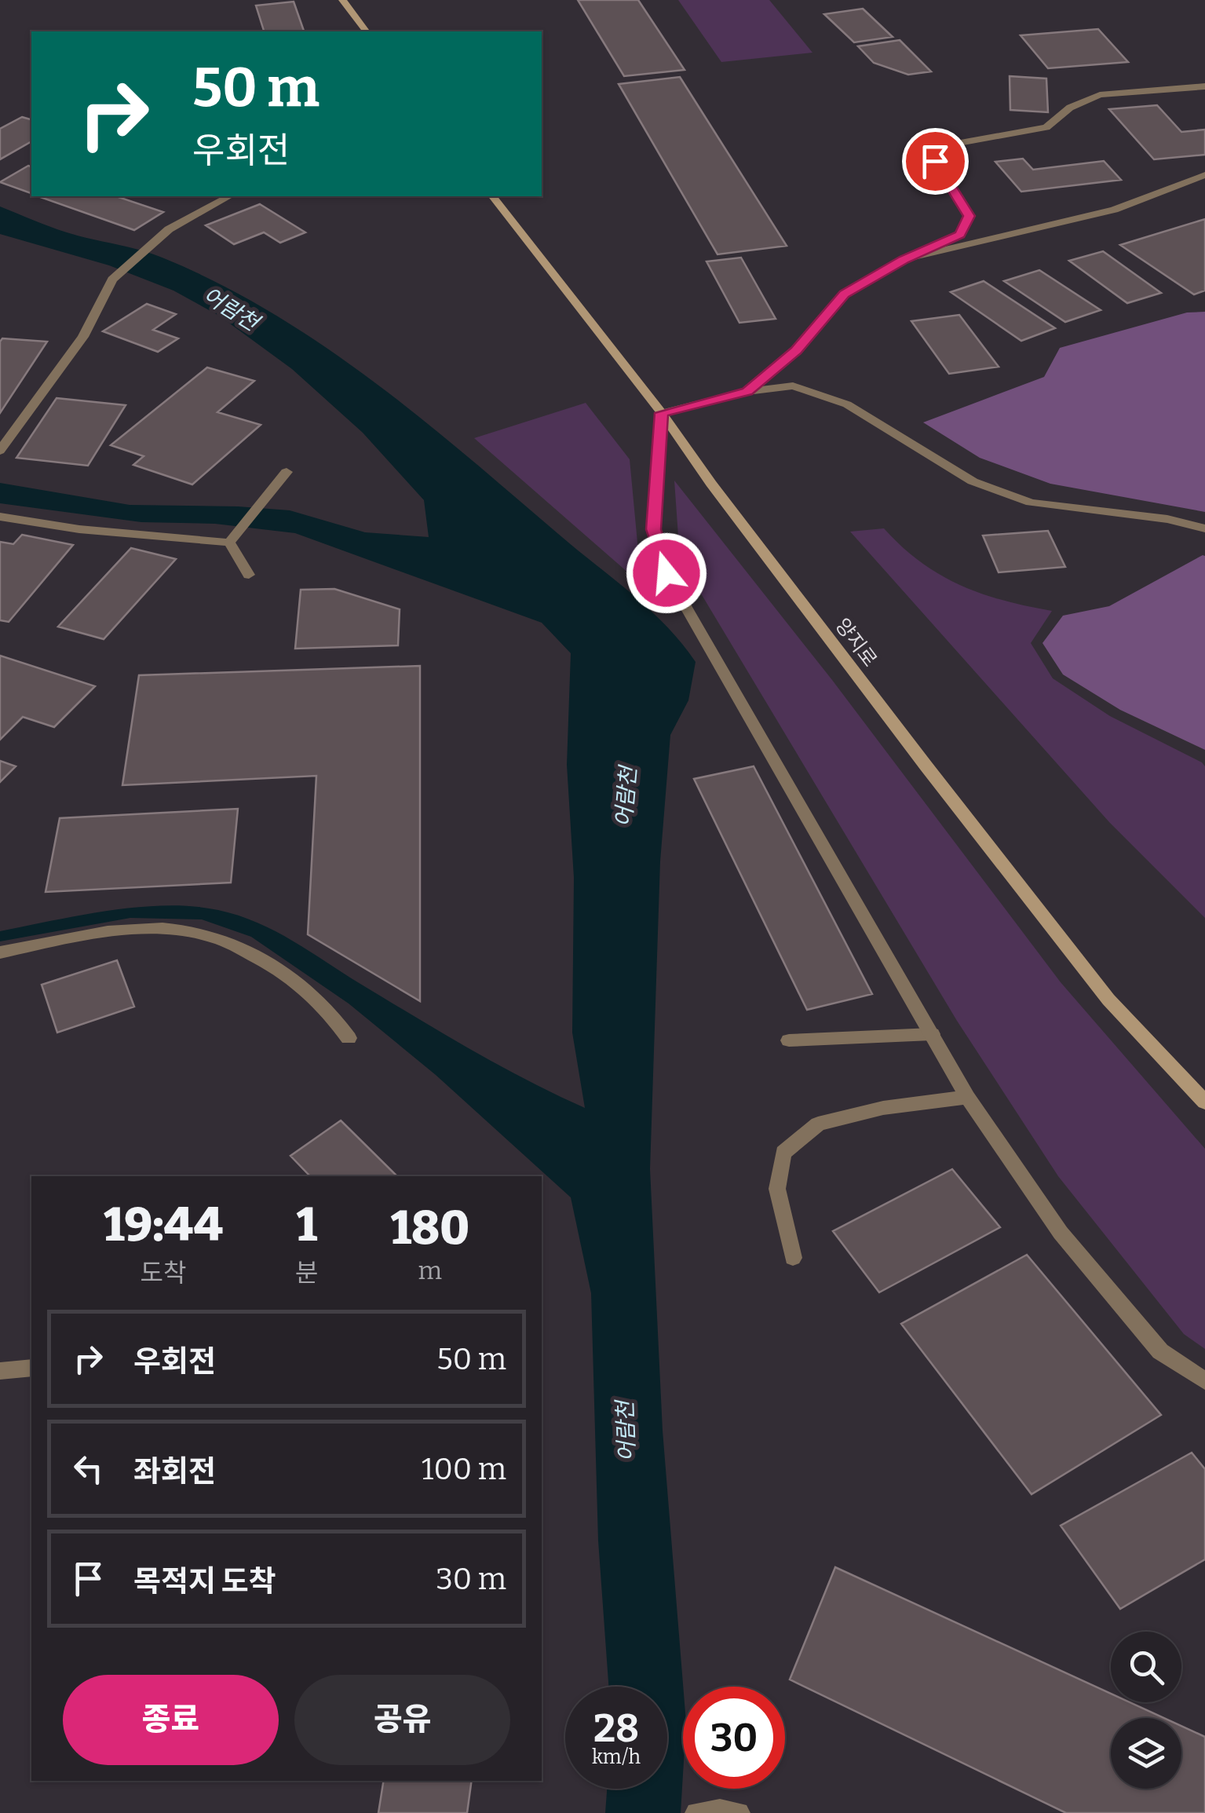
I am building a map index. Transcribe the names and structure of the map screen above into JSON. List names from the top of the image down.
{
  "streets": {
    "street": ["양지로"]
  },
  "water": ["어람천"],
  "page": {
    "turn": ["50 m", "우회전"],
    "eta": [
      "19:44",
      "도착",
      "1",
      "분",
      "180",
      "m"
    ],
    "list": [
      {
        "name": "우회전",
        "value": "50 m"
      },
      {
        "name": "좌회전",
        "value": "100 m"
      },
      {
        "name": "목적지 도착",
        "value": "30 m"
      }
    ],
    "buttons": ["종료", "공유"],
    "speed": "28 km/h",
    "limit": "30"
  }
}
